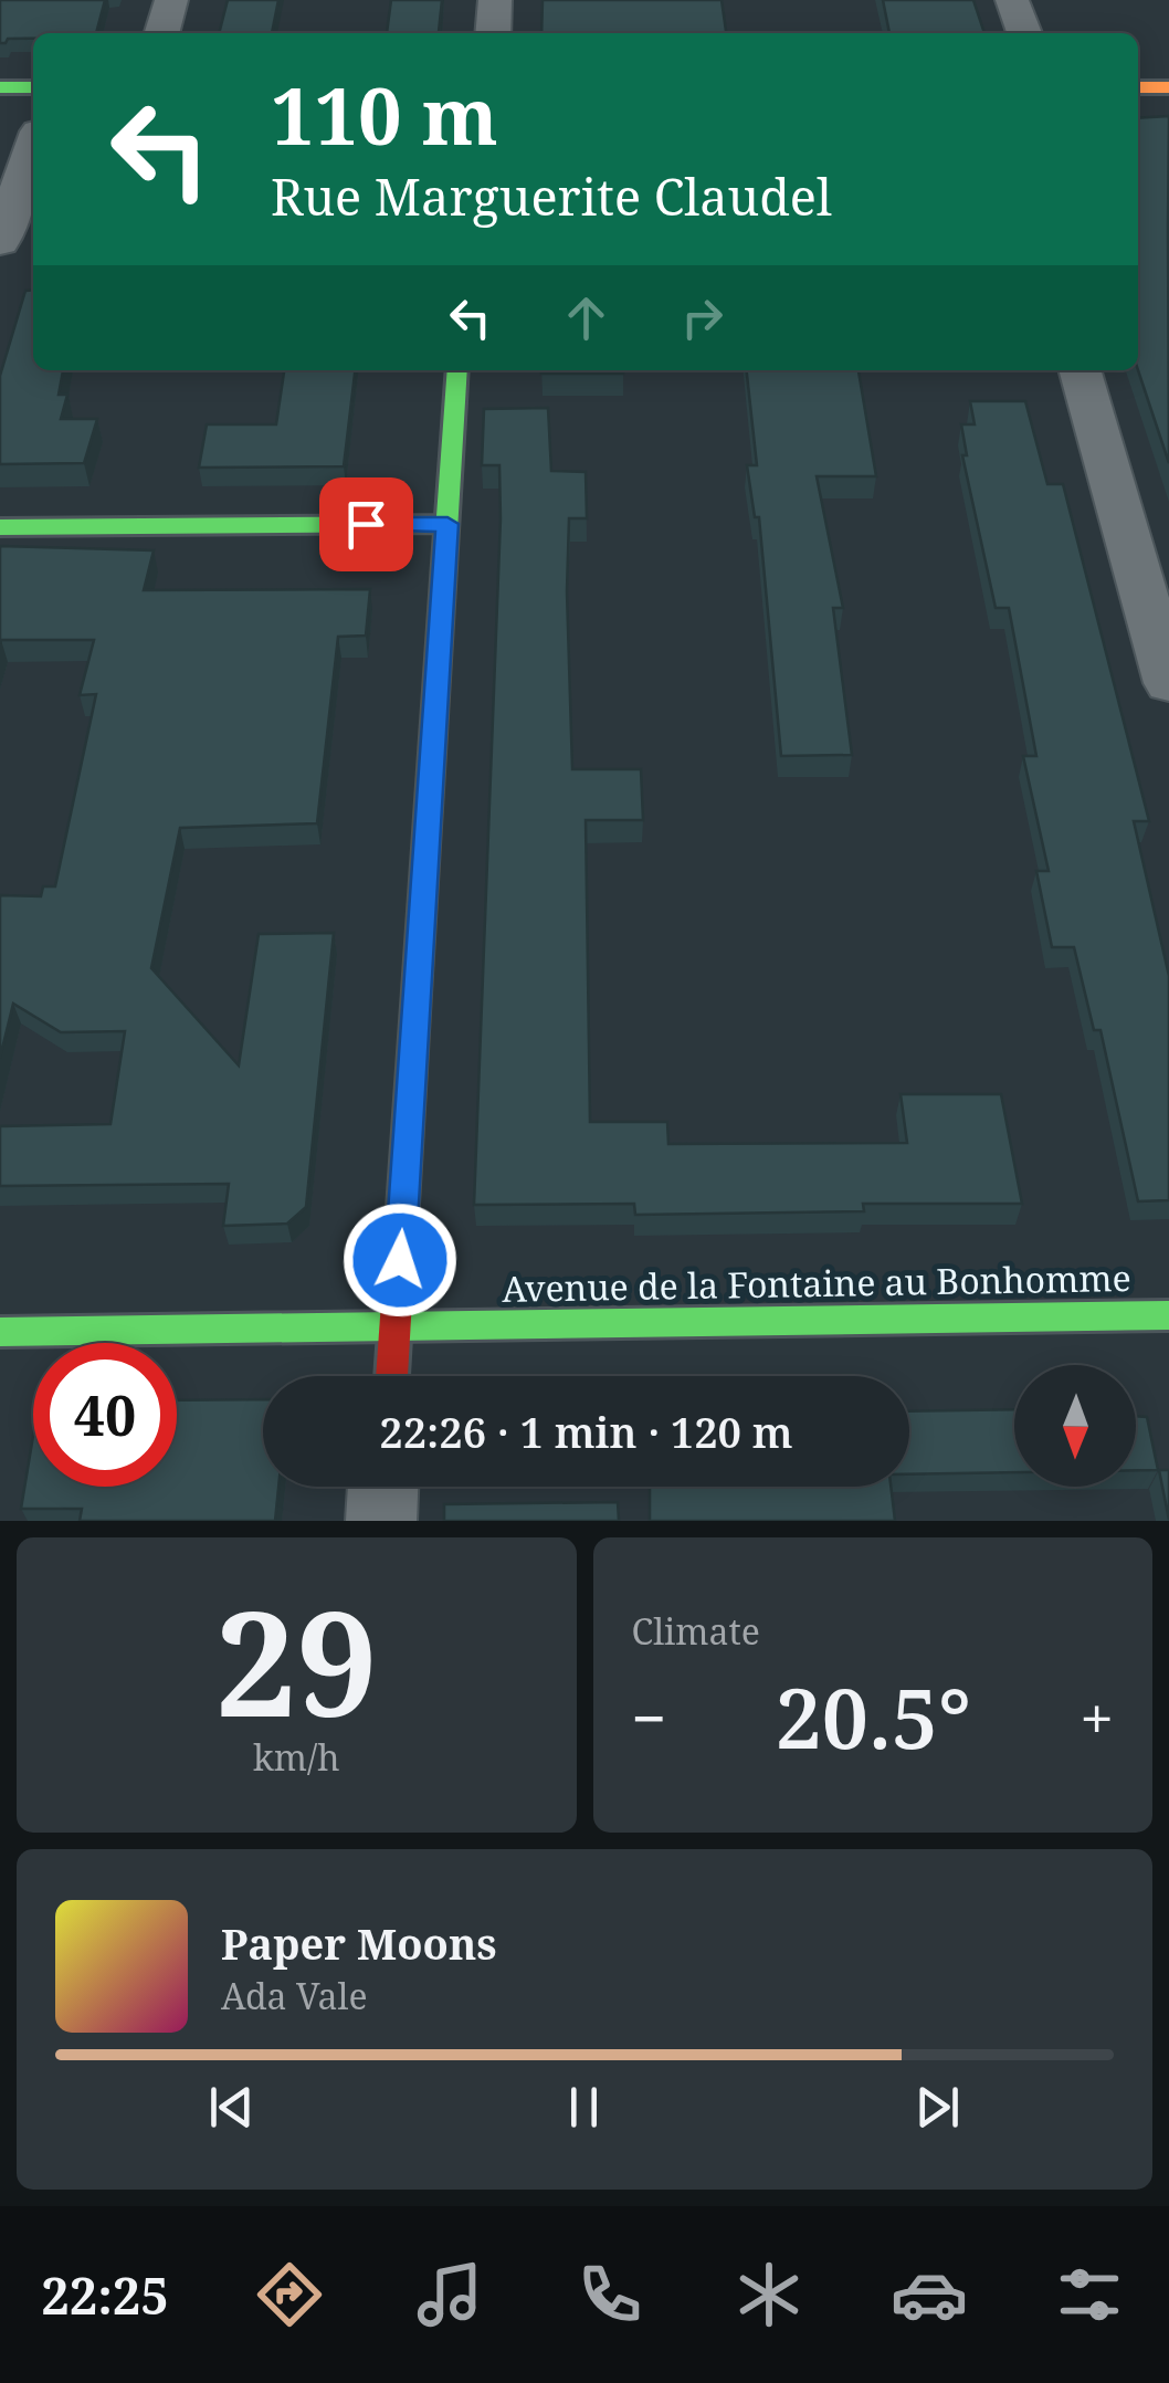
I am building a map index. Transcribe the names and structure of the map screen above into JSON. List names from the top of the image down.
{
  "streets": {
    "street": ["Avenue de la Fontaine au Bonhomme"]
  },
  "north": "bottom",
  "page": {
    "turn": ["110 m", "Rue Marguerite Claudel"],
    "limit": "40",
    "trip": "22:26 · 1 min · 120 m",
    "tile": [
      ["29", "km/h"],
      "Climate"
    ],
    "heat": ["−", "20.5°", "+"],
    "song": ["Paper Moons", "Ada Vale"],
    "tabs": "22:25"
  }
}
